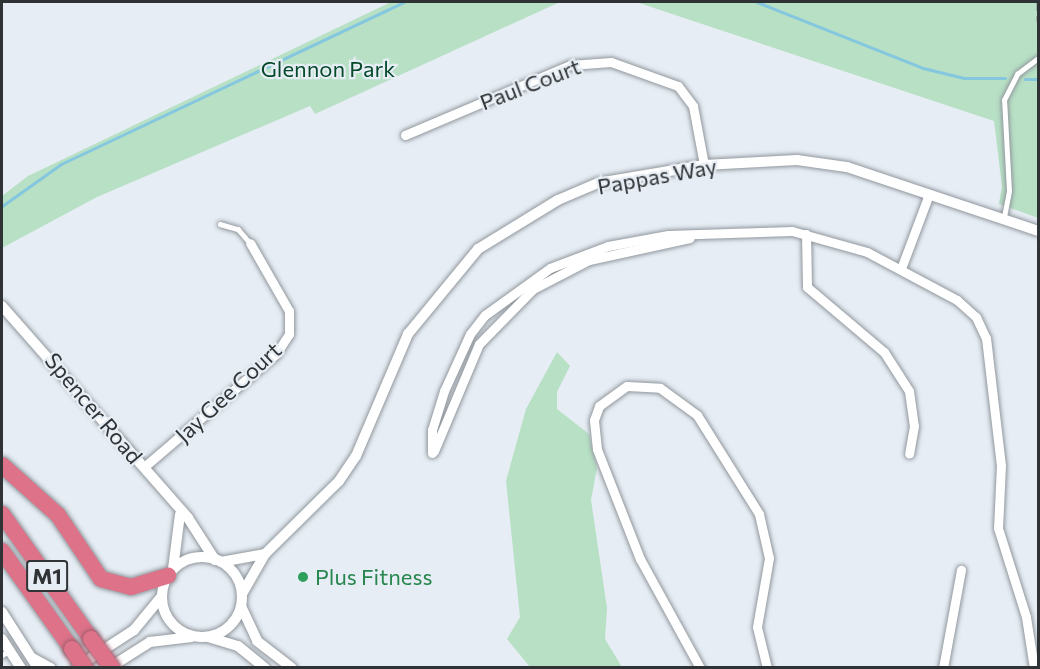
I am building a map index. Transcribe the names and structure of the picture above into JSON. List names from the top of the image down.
{
  "streets": {
    "highway": ["M1"],
    "street": [
      "Paul Court",
      "Pappas Way",
      "Jay Gee Court",
      "Spencer Road"
    ]
  },
  "crossings": [
    ["Paul Court", "Pappas Way"],
    ["Pappas Way", "Spencer Road"],
    ["Jay Gee Court", "Spencer Road"]
  ],
  "parks": ["Glennon Park"],
  "places": ["Plus Fitness"]
}
